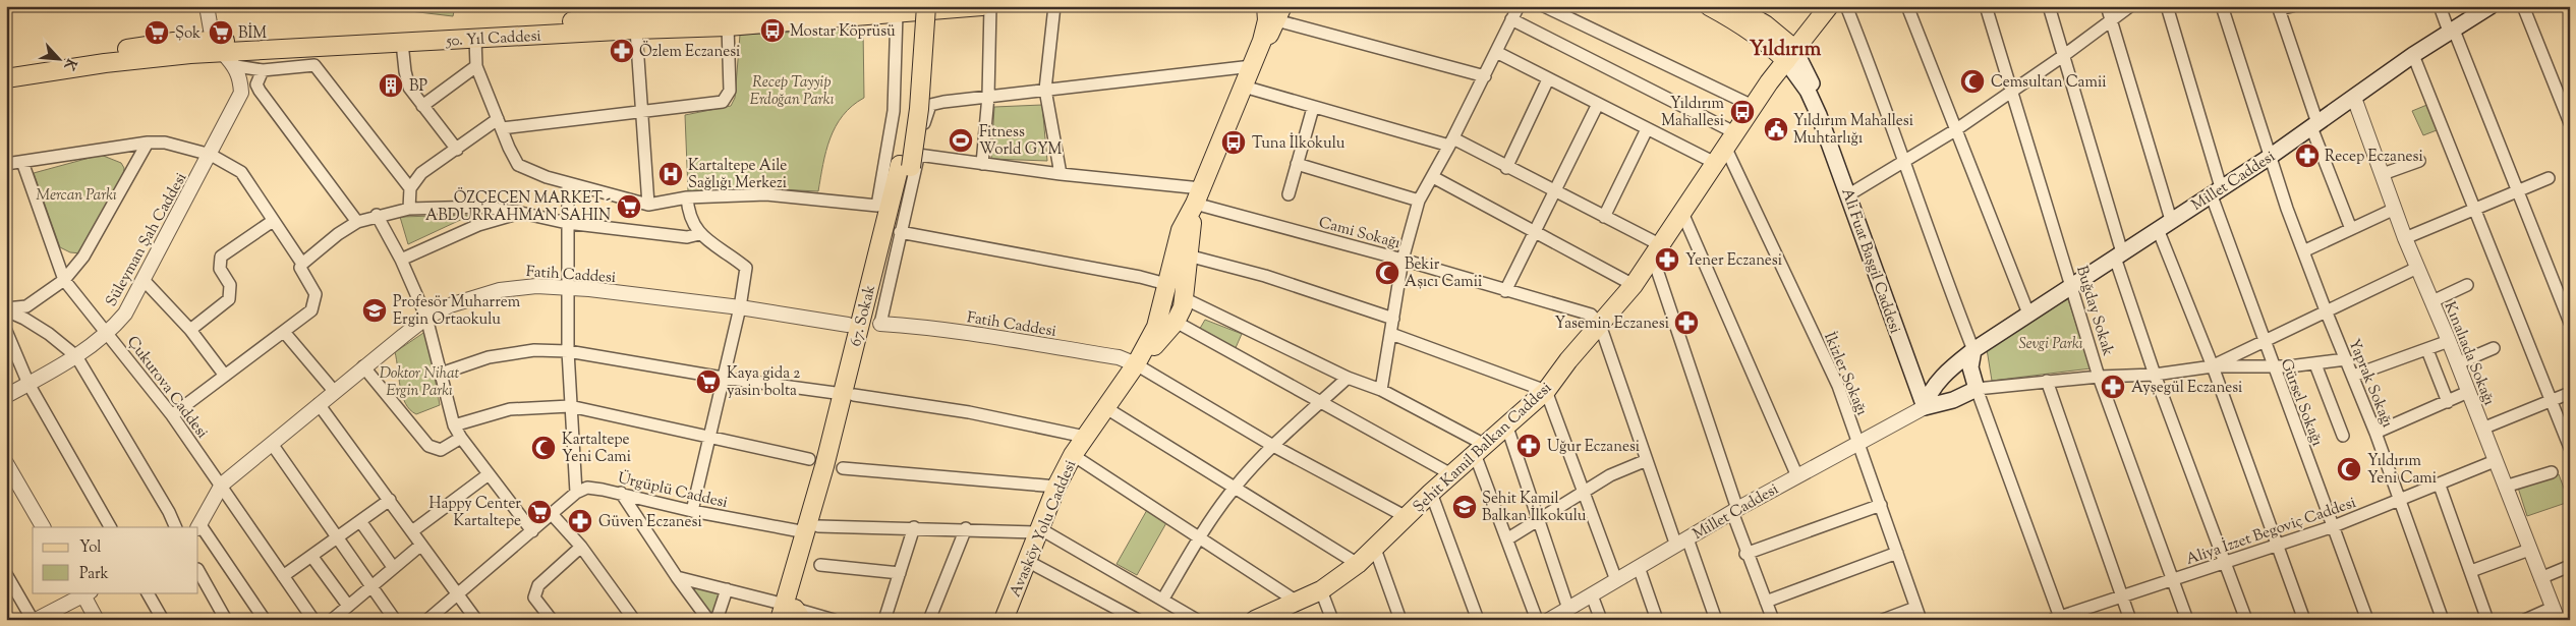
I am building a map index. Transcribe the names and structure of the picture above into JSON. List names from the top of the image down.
{
  "streets": {
    "main road": [
      "50. Yıl Caddesi",
      "Millet Caddesi",
      "Ali Fuat Başgil Caddesi",
      "67. Sokak",
      "Şehit Kamil Balkan Caddesi",
      "Avasköy Yolu Caddesi"
    ],
    "street": [
      "Cami Sokağı",
      "Süleyman Şah Caddesi",
      "Fatih Caddesi",
      "Buğday Sokak",
      "Kınalıada Sokağı",
      "İkizler Sokağı",
      "Yaprak Sokağı",
      "Çukurova Caddesi",
      "Gürsel Sokağı",
      "Ürgüplü Caddesi",
      "Aliya İzzet Begoviç Caddesi"
    ]
  },
  "crossings": [
    ["Millet Caddesi", "Ali Fuat Başgil Caddesi"],
    ["Millet Caddesi", "Buğday Sokak"],
    ["Millet Caddesi", "Kınalıada Sokağı"],
    ["Millet Caddesi", "İkizler Sokağı"],
    ["Millet Caddesi", "Yaprak Sokağı"],
    ["Millet Caddesi", "Gürsel Sokağı"],
    ["Cami Sokağı", "67. Sokak"],
    ["Cami Sokağı", "Şehit Kamil Balkan Caddesi"],
    ["Cami Sokağı", "Avasköy Yolu Caddesi"],
    ["Süleyman Şah Caddesi", "Çukurova Caddesi"],
    ["Ali Fuat Başgil Caddesi", "Şehit Kamil Balkan Caddesi"],
    ["Fatih Caddesi", "67. Sokak"],
    ["Fatih Caddesi", "Çukurova Caddesi"],
    ["Fatih Caddesi", "Avasköy Yolu Caddesi"],
    ["Buğday Sokak", "Aliya İzzet Begoviç Caddesi"],
    ["67. Sokak", "Ürgüplü Caddesi"],
    ["Kınalıada Sokağı", "Aliya İzzet Begoviç Caddesi"],
    ["İkizler Sokağı", "Şehit Kamil Balkan Caddesi"],
    ["Yaprak Sokağı", "Aliya İzzet Begoviç Caddesi"],
    ["Gürsel Sokağı", "Aliya İzzet Begoviç Caddesi"],
    ["Ürgüplü Caddesi", "Avasköy Yolu Caddesi"]
  ],
  "districts": ["Yıldırım"],
  "parks": [
    "Recep Tayyip Erdoğan Parkı",
    "Mercan Parkı",
    "Sevgi Parkı",
    "Doktor Nihat Ergin Parkı"
  ],
  "places": {
    "bus stop": ["Mostar Köprüsü", "Yıldırım Mahallesi", "Tuna İlkokulu"],
    "supermarket": [
      "Şok",
      "BİM",
      "ÖZÇEÇEN MARKET - ABDURRAHMAN SAHIN",
      "Kaya gida 2 yasin bolta",
      "Happy Center Kartaltepe"
    ],
    "pharmacy": [
      "Özlem Eczanesi",
      "Recep Eczanesi",
      "Yener Eczanesi",
      "Yasemin Eczanesi",
      "Ayşegül Eczanesi",
      "Uğur Eczanesi",
      "Güven Eczanesi"
    ],
    "mosque": [
      "Cemsultan Camii",
      "Bekir Aşıcı Camii",
      "Kartaltepe Yeni Cami",
      "Yıldırım Yeni Cami"
    ],
    "building": ["BP"],
    "public building": ["Yıldırım Mahallesi Muhtarlığı"],
    "sports": ["Fitness World GYM"],
    "hospital": ["Kartaltepe Aile Sağlığı Merkezi"],
    "school or university": ["Profesör Muharrem Ergin Ortaokulu", "Şehit Kamil Balkan İlkokulu"]
  },
  "legend": ["Yol", "Park"],
  "north": "bottom right"
}
